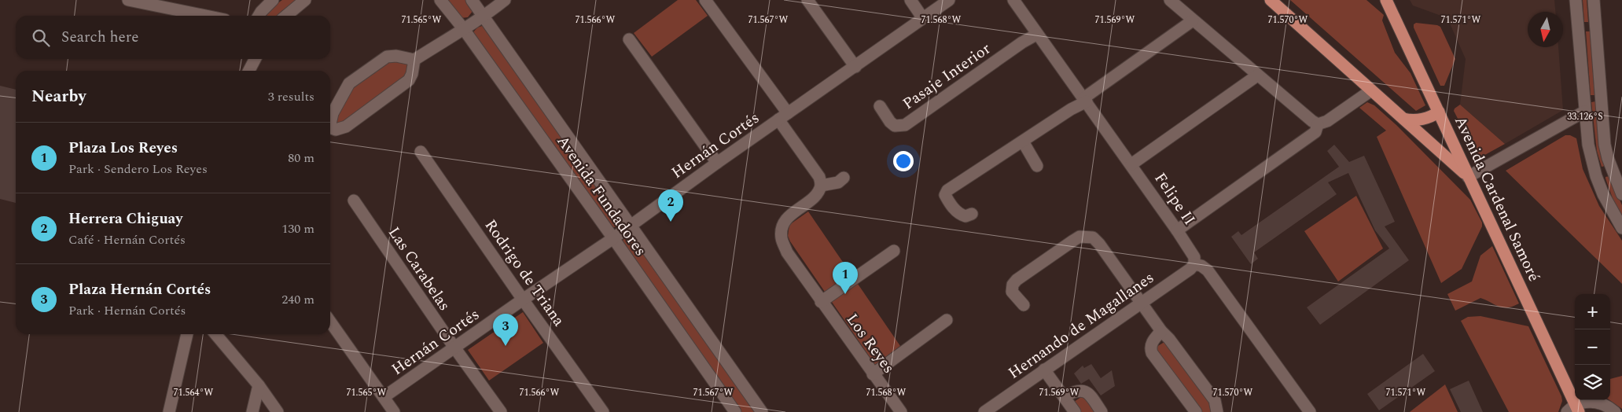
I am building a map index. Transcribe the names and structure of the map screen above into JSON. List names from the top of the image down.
{
  "streets": {
    "main road": ["Avenida Cardenal Samoré"],
    "street": [
      "Pasaje Interior",
      "Hernán Cortés",
      "Avenida Fundadores",
      "Felipe II",
      "Las Carabelas",
      "Rodrigo de Triana",
      "Hernando de Magallanes",
      "Los Reyes"
    ]
  },
  "crossings": [
    ["Pasaje Interior", "Felipe II"],
    ["Hernán Cortés", "Avenida Fundadores"],
    ["Hernán Cortés", "Las Carabelas"],
    ["Hernán Cortés", "Rodrigo de Triana"],
    ["Felipe II", "Hernando de Magallanes"]
  ],
  "north": "bottom",
  "page": {
    "search": "Search here",
    "heading": ["Nearby", "3 results"],
    "list": [
      {
        "mark": "1",
        "name": "Plaza Los Reyes",
        "note": "Park · Sendero Los Reyes",
        "value": "80 m"
      },
      {
        "mark": "2",
        "name": "Herrera Chiguay",
        "note": "Café · Hernán Cortés",
        "value": "130 m"
      },
      {
        "mark": "3",
        "name": "Plaza Hernán Cortés",
        "note": "Park · Hernán Cortés",
        "value": "240 m"
      }
    ],
    "pins": ["2", "1", "3"],
    "map_buttons": ["+", "−"]
  },
  "coordinates": [
    "71.565°W",
    "71.566°W",
    "71.567°W",
    "71.568°W",
    "71.569°W",
    "71.570°W",
    "71.571°W",
    "33.126°S",
    "71.564°W"
  ]
}
